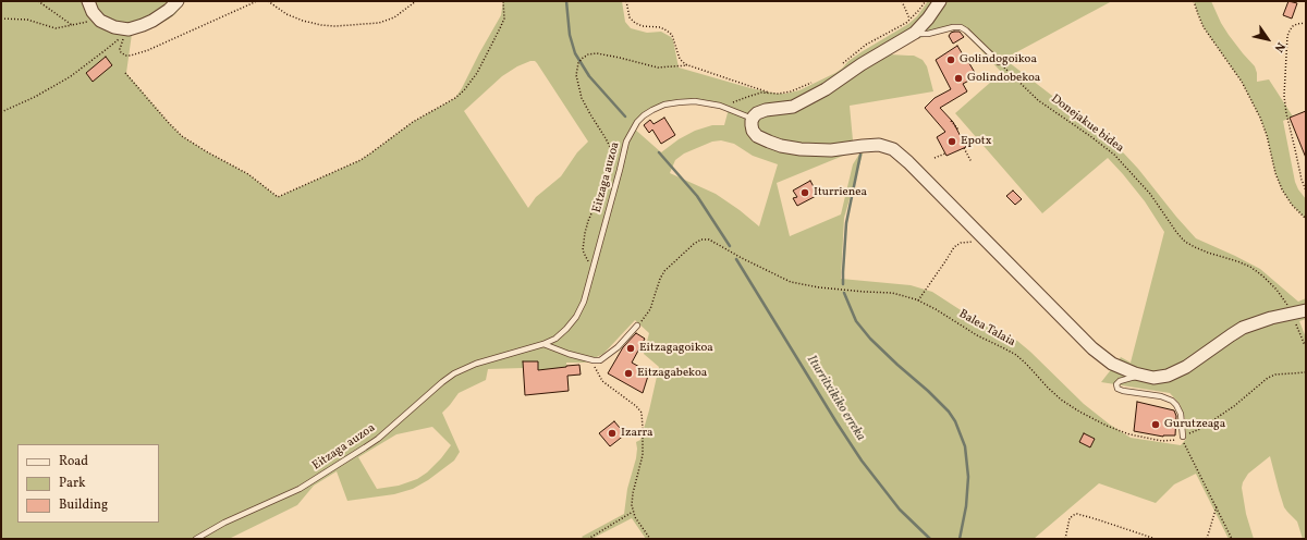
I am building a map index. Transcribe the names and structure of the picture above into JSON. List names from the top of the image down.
{
  "streets": {
    "lane": ["Eitzaga auzoa"],
    "path": ["Donejakue bidea", "Balea Talaia"]
  },
  "water": ["Iturritxikiko erreka"],
  "places": [
    "Golindogoikoa",
    "Golindobekoa",
    "Epotx",
    "Iturrienea",
    "Eitzagagoikoa",
    "Eitzagabekoa",
    "Gurutzeaga",
    "Izarra"
  ],
  "legend": ["Road", "Park", "Building"],
  "north": "bottom right"
}
